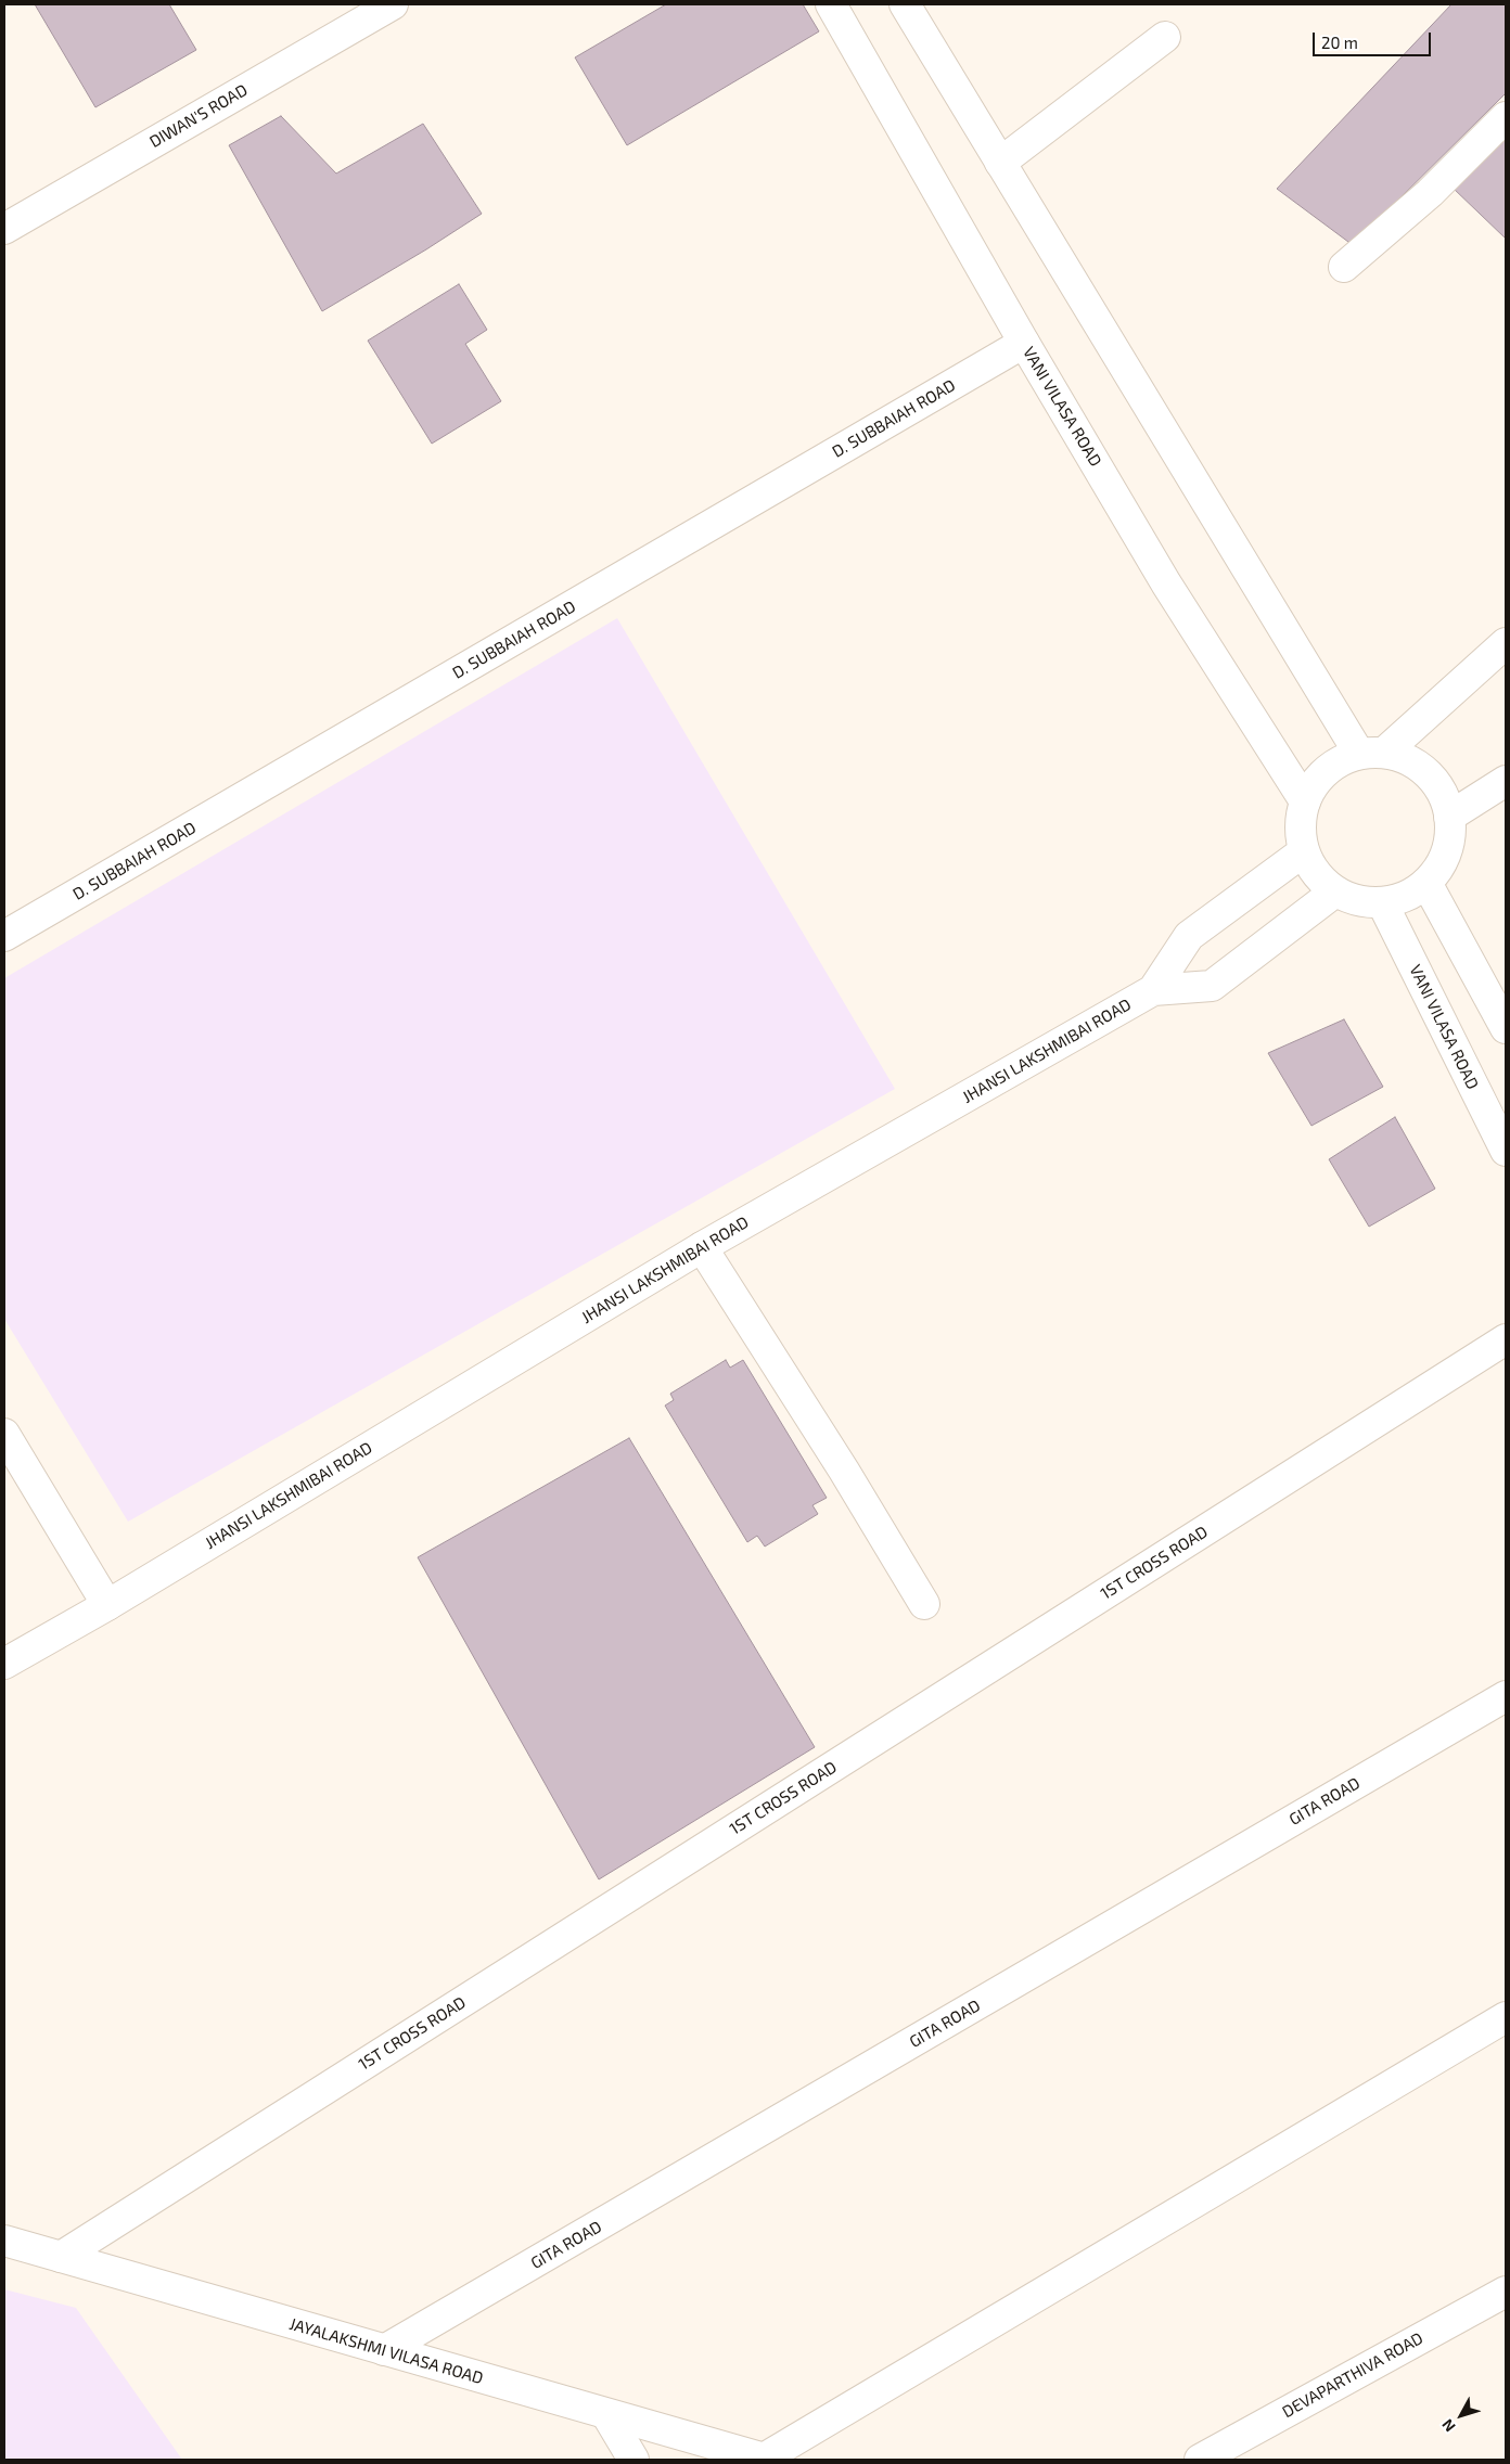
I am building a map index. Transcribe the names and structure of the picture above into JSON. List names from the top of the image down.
{
  "streets": {
    "street": [
      "DIWAN'S ROAD",
      "VANI VILASA ROAD",
      "D. SUBBAIAH ROAD",
      "JHANSI LAKSHMIBAI ROAD",
      "1ST CROSS ROAD",
      "GITA ROAD",
      "JAYALAKSHMI VILASA ROAD",
      "DEVAPARTHIVA ROAD"
    ]
  },
  "crossings": [
    ["VANI VILASA ROAD", "D. SUBBAIAH ROAD"],
    ["VANI VILASA ROAD", "JHANSI LAKSHMIBAI ROAD"],
    ["1ST CROSS ROAD", "JAYALAKSHMI VILASA ROAD"],
    ["GITA ROAD", "JAYALAKSHMI VILASA ROAD"]
  ],
  "scale_bar": "20 m",
  "north": "bottom left"
}
